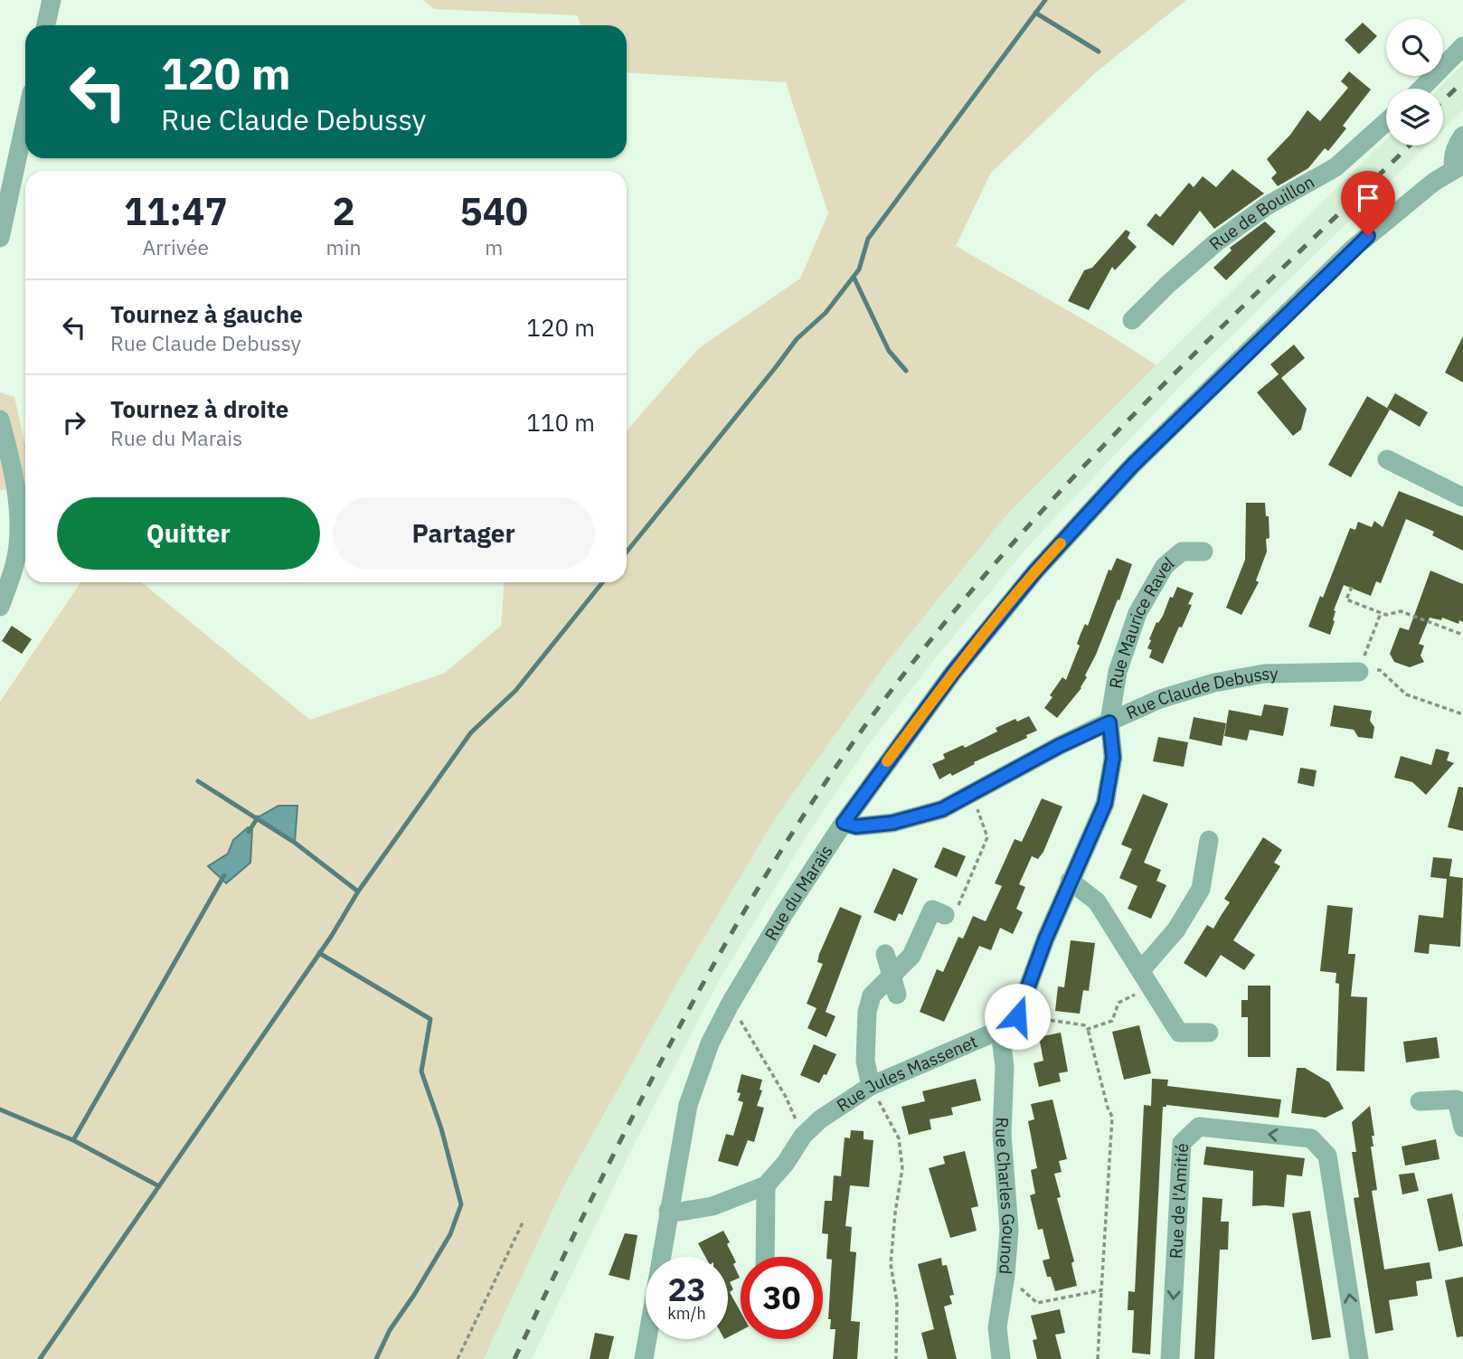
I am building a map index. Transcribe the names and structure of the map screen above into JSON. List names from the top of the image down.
{
  "streets": {
    "street": [
      "Rue de Bouillon",
      "Rue Maurice Ravel",
      "Rue Claude Debussy",
      "Rue du Marais",
      "Rue Jules Massenet",
      "Rue Charles Gounod",
      "Rue de l'Amitié"
    ]
  },
  "crossings": [
    ["Rue Maurice Ravel", "Rue Claude Debussy"],
    ["Rue Claude Debussy", "Rue du Marais"],
    ["Rue du Marais", "Rue Jules Massenet"],
    ["Rue Jules Massenet", "Rue Charles Gounod"]
  ],
  "page": {
    "turn": ["120 m", "Rue Claude Debussy"],
    "eta": [
      "11:47",
      "Arrivée",
      "2",
      "min",
      "540",
      "m"
    ],
    "list": [
      {
        "name": "Tournez à gauche",
        "note": "Rue Claude Debussy",
        "value": "120 m"
      },
      {
        "name": "Tournez à droite",
        "note": "Rue du Marais",
        "value": "110 m"
      }
    ],
    "buttons": ["Quitter", "Partager"],
    "speed": "23 km/h",
    "limit": "30"
  }
}
